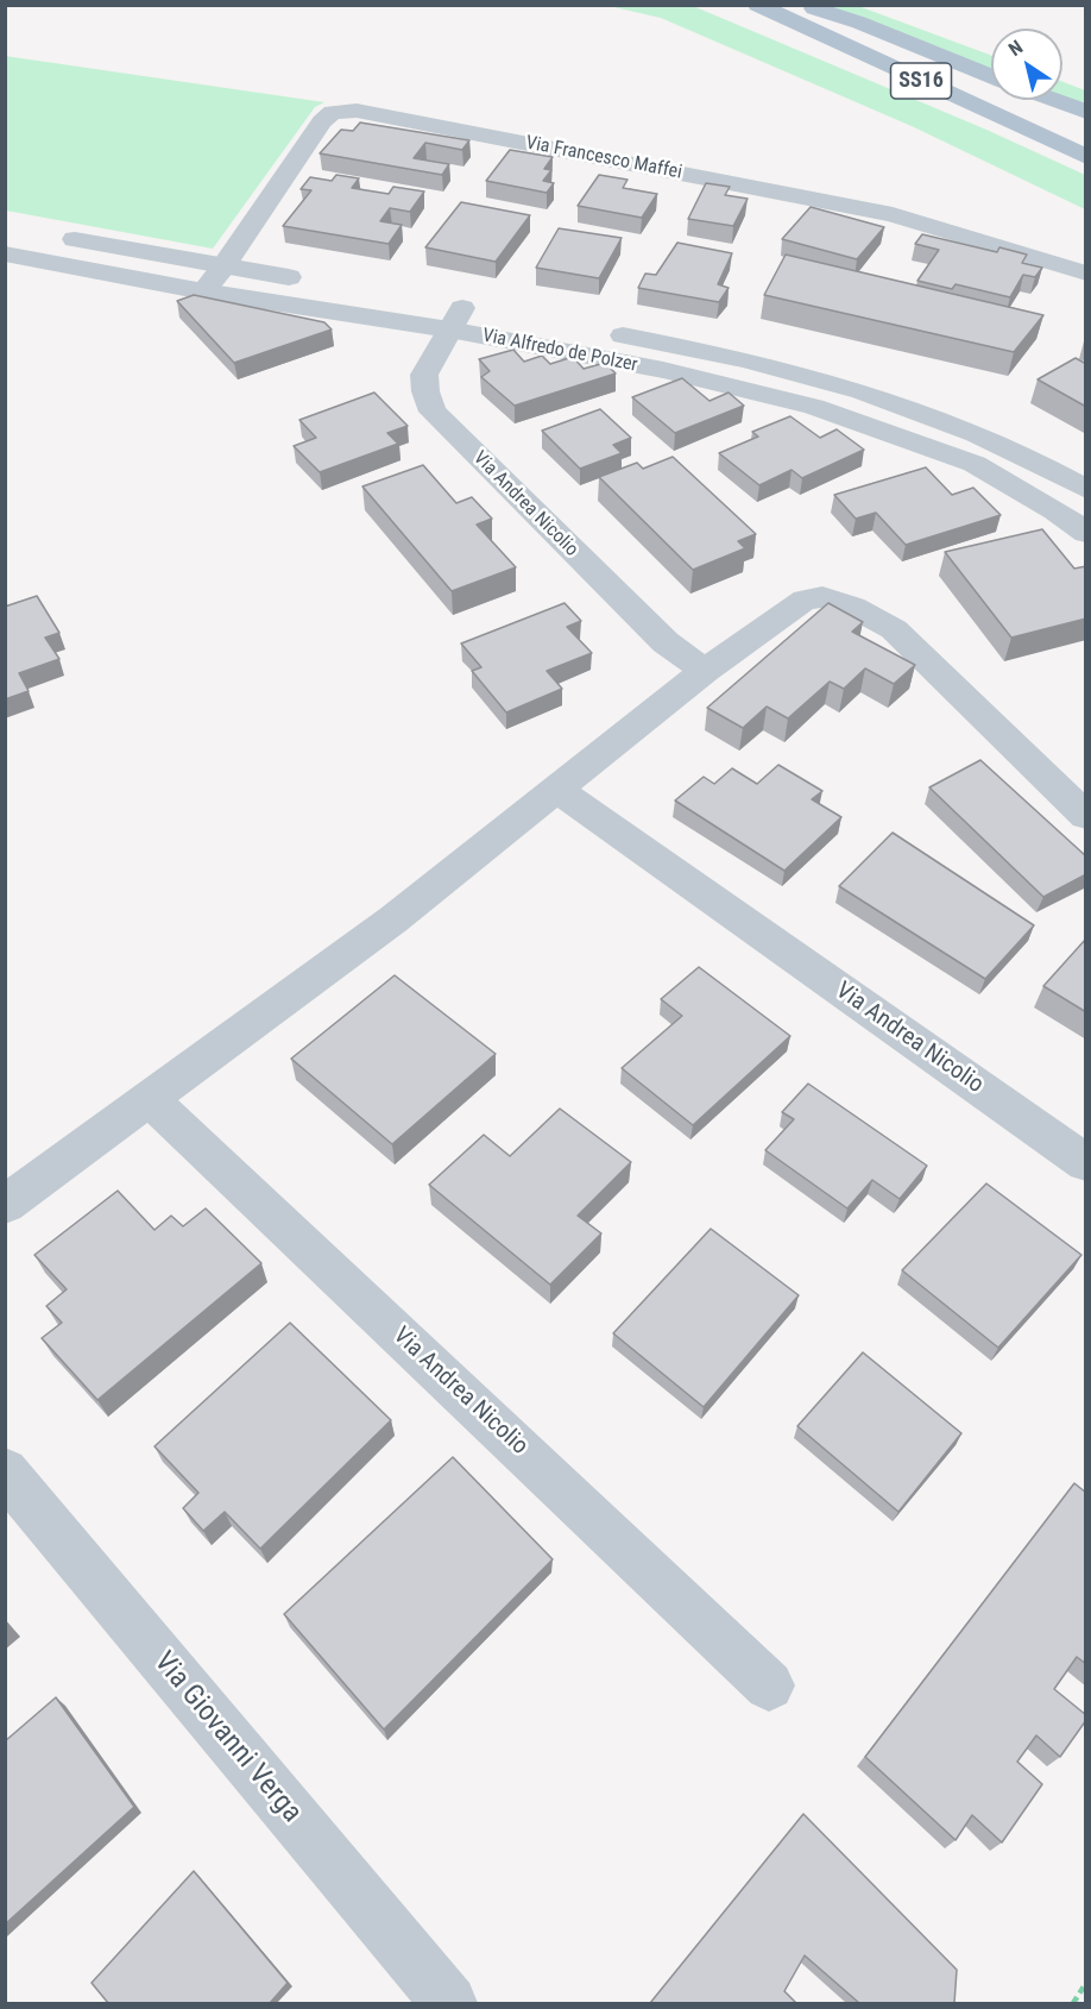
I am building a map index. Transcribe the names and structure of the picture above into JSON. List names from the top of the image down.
{
  "streets": {
    "main road": ["SS16"],
    "street": [
      "Via Francesco Maffei",
      "Via Alfredo de Polzer",
      "Via Andrea Nicolio",
      "Via Giovanni Verga"
    ]
  },
  "crossings": [
    ["Via Francesco Maffei", "Via Alfredo de Polzer"],
    ["Via Alfredo de Polzer", "Via Andrea Nicolio"]
  ],
  "north": "top left"
}
